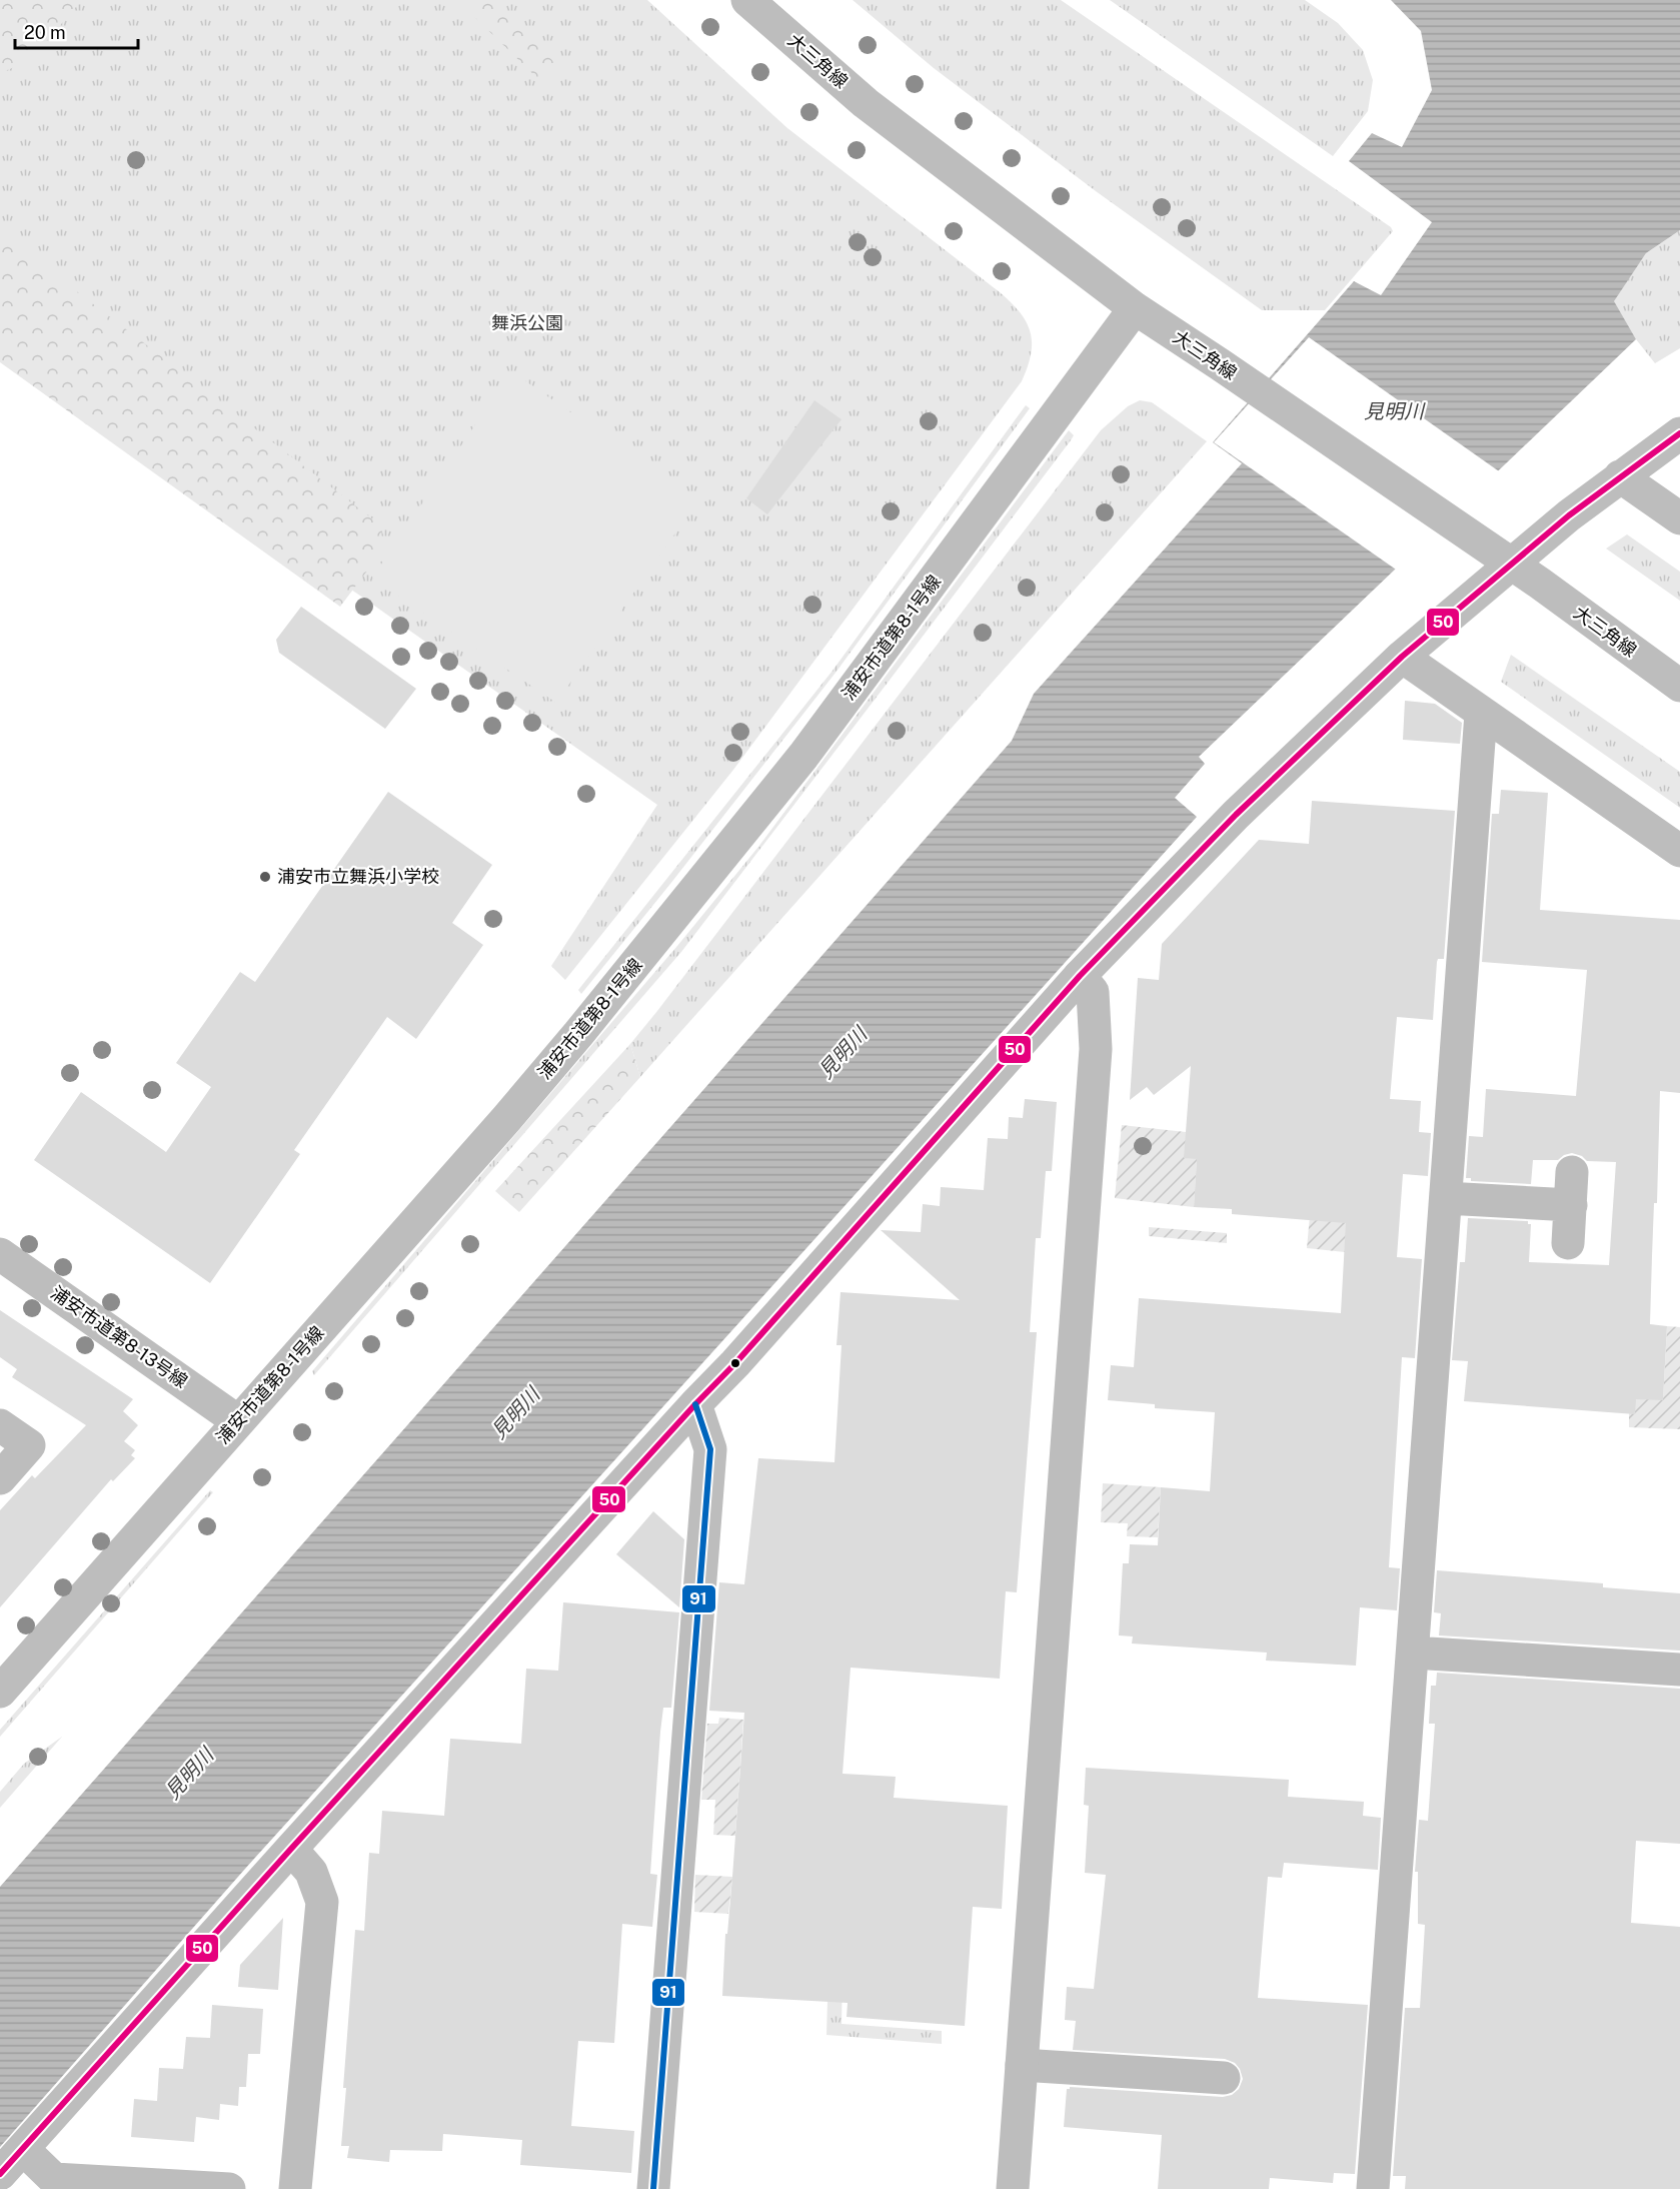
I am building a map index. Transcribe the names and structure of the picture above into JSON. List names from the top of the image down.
{
  "streets": {
    "street": ["大三角線", "浦安市道第8-1号線", "浦安市道第8-13号線"]
  },
  "crossings": [
    ["大三角線", "浦安市道第8-1号線"],
    ["浦安市道第8-1号線", "浦安市道第8-13号線"]
  ],
  "water": ["見明川"],
  "parks": ["舞浜公園"],
  "places": ["浦安市立舞浜小学校"],
  "lines": ["transit line 50", "transit line 91"],
  "scale_bar": "20 m"
}
